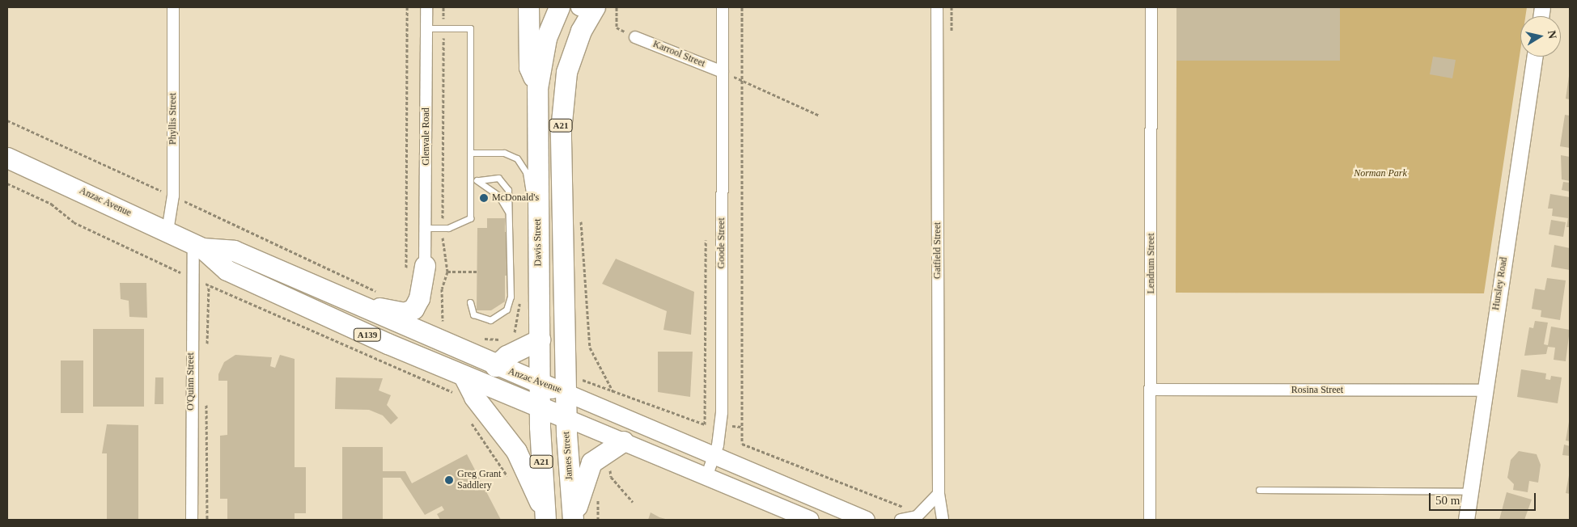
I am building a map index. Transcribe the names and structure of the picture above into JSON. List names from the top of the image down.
{
  "streets": {
    "highway": [
      "A21",
      "Anzac Avenue",
      "Davis Street",
      "A139",
      "James Street"
    ],
    "street": [
      "Karrool Street",
      "Phyllis Street",
      "Glenvale Road",
      "Goode Street",
      "Gatfield Street",
      "Lendrum Street",
      "Hursley Road",
      "O'Quinn Street",
      "Rosina Street"
    ]
  },
  "crossings": [
    ["Karrool Street", "Goode Street"],
    ["Phyllis Street", "Anzac Avenue"],
    ["A21", "Anzac Avenue"],
    ["A21", "Davis Street"],
    ["A21", "James Street"],
    ["Anzac Avenue", "Davis Street"],
    ["Anzac Avenue", "Goode Street"],
    ["Anzac Avenue", "O'Quinn Street"],
    ["Anzac Avenue", "James Street"],
    ["Lendrum Street", "Rosina Street"],
    ["Hursley Road", "Rosina Street"]
  ],
  "parks": ["Norman Park"],
  "places": ["McDonald's", "Greg Grant Saddlery"],
  "scale_bar": "50 m",
  "north": "right"
}
